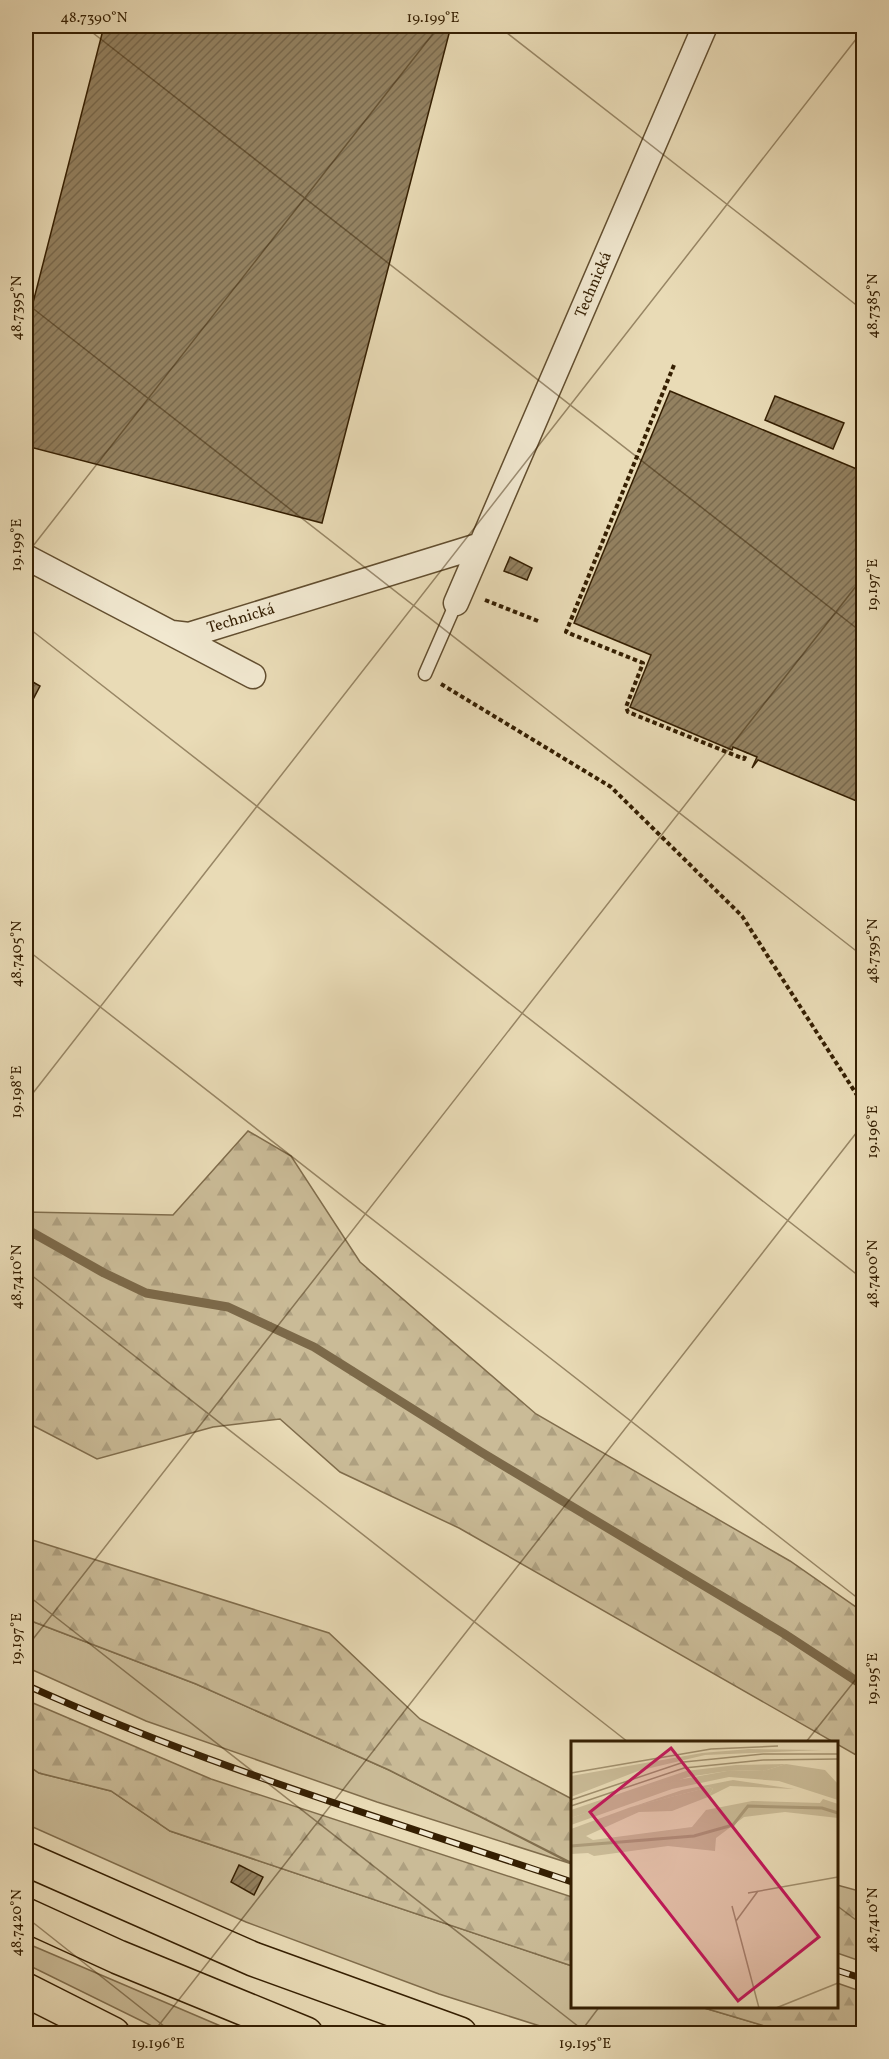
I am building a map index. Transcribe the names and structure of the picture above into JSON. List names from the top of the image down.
{
  "streets": {
    "street": ["Technická"]
  },
  "coordinates": [
    "48.7390°N",
    "19.199°E",
    "48.7385°N",
    "48.7395°N",
    "19.197°E",
    "48.7405°N",
    "19.198°E",
    "19.196°E",
    "48.7400°N",
    "48.7410°N",
    "19.195°E",
    "48.7420°N"
  ]
}
